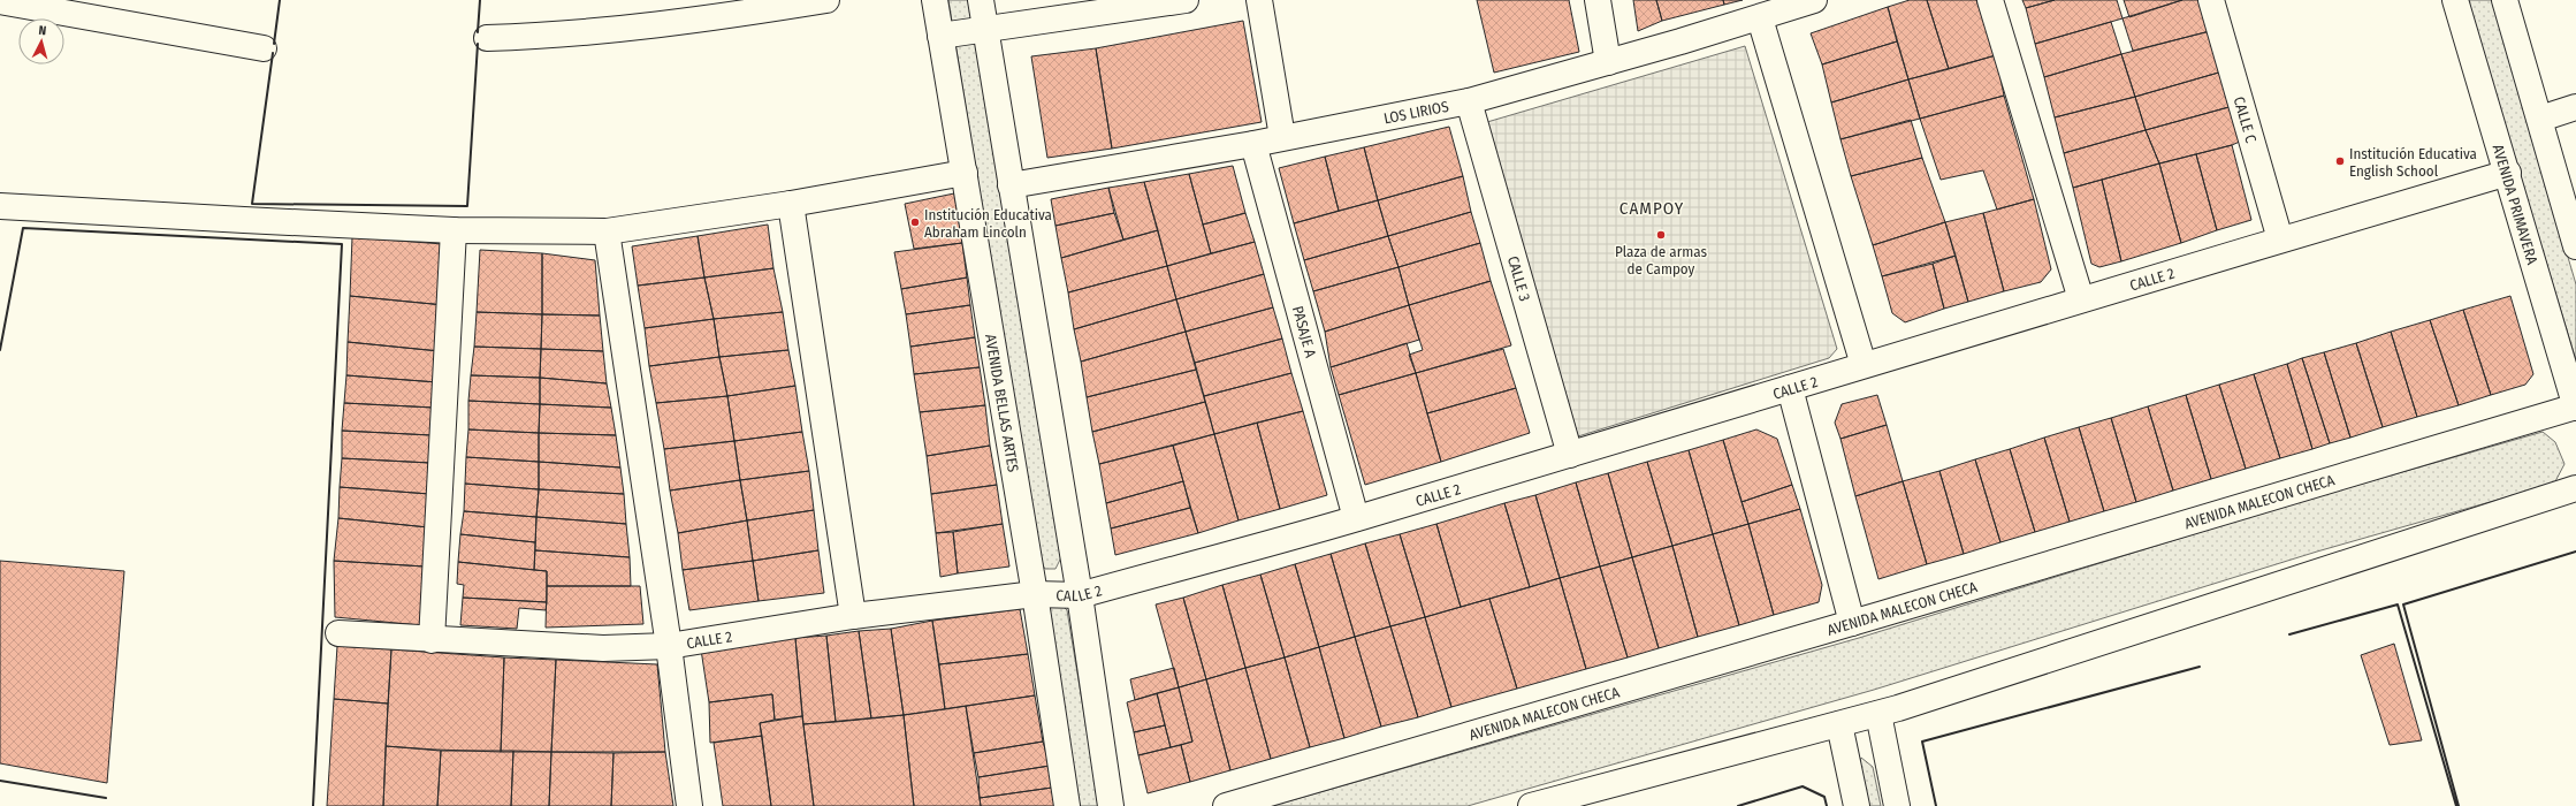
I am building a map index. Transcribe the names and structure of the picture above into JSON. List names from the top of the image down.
{
  "streets": {
    "street": [
      "LOS LIRIOS",
      "CALLE C",
      "AVENIDA PRIMAVERA",
      "CALLE 3",
      "CALLE 2",
      "PASAJE A",
      "AVENIDA BELLAS ARTES",
      "AVENIDA MALECON CHECA"
    ]
  },
  "crossings": [
    ["LOS LIRIOS", "CALLE 3"],
    ["LOS LIRIOS", "PASAJE A"],
    ["CALLE C", "CALLE 2"],
    ["AVENIDA PRIMAVERA", "CALLE 2"],
    ["AVENIDA PRIMAVERA", "AVENIDA MALECON CHECA"],
    ["CALLE 3", "CALLE 2"],
    ["CALLE 2", "PASAJE A"],
    ["CALLE 2", "AVENIDA BELLAS ARTES"]
  ],
  "districts": ["CAMPOY"],
  "places": ["Institución Educativa English School", "Institución Educativa Abraham Lincoln", "Plaza de armas de Campoy"],
  "north": "top"
}
